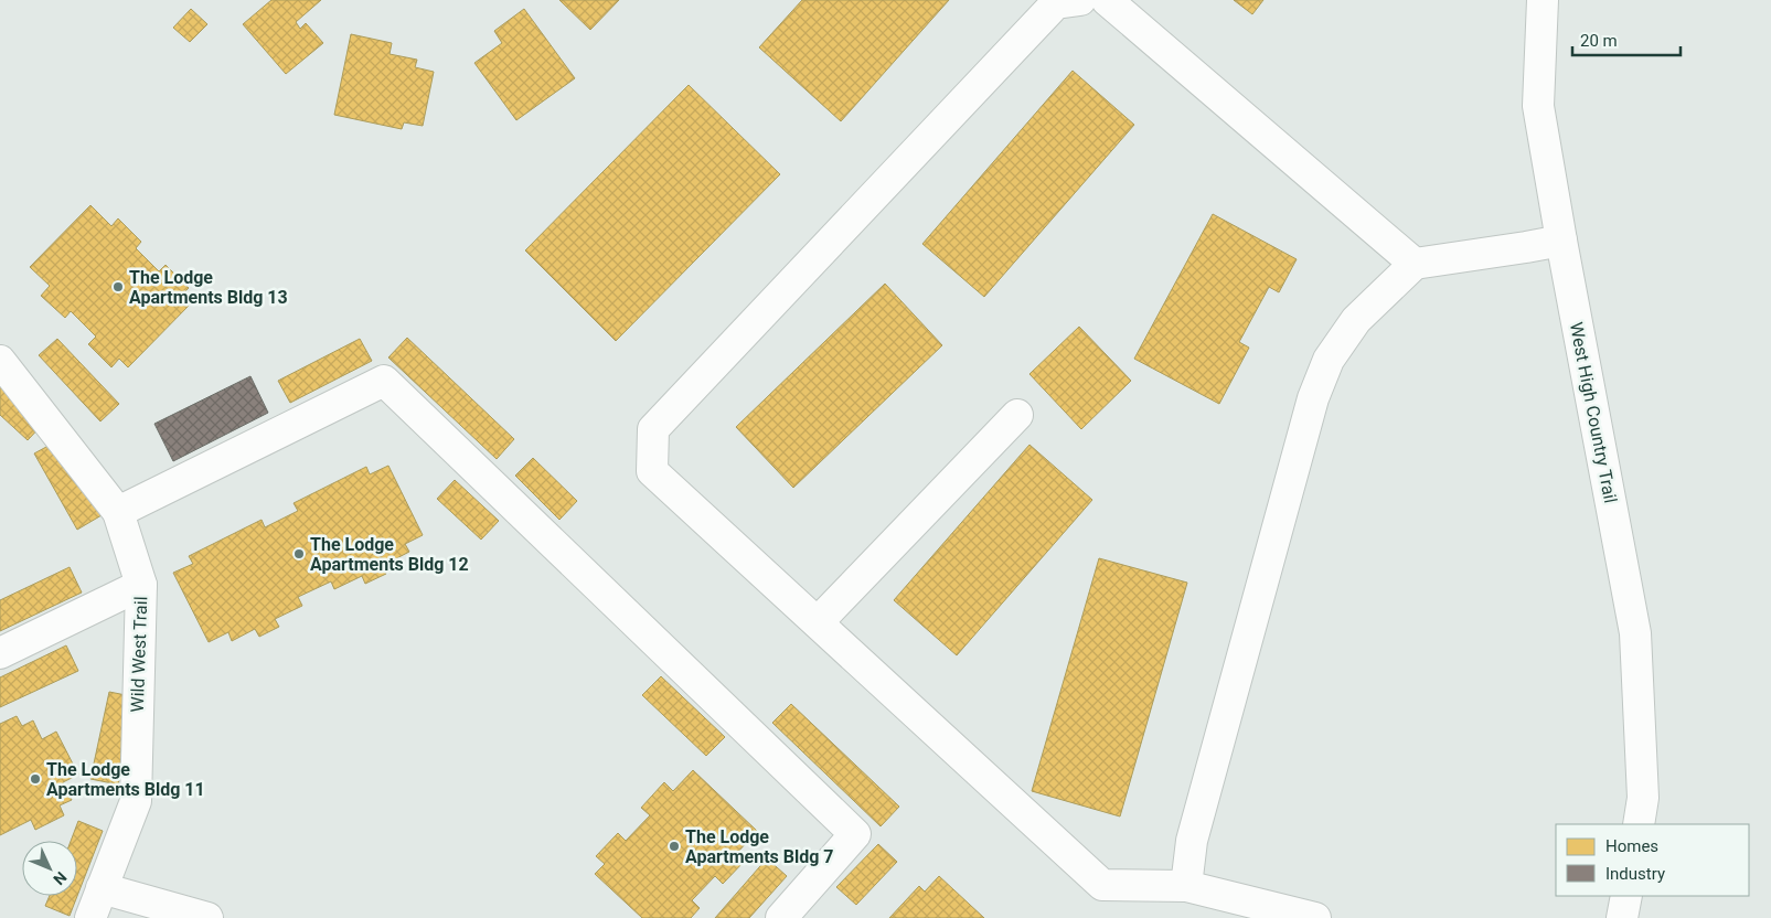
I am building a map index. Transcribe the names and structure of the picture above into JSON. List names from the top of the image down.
{
  "streets": {
    "street": ["West High Country Trail", "Wild West Trail"]
  },
  "places": [
    "The Lodge Apartments Bldg 13",
    "The Lodge Apartments Bldg 12",
    "The Lodge Apartments Bldg 11",
    "The Lodge Apartments Bldg 7"
  ],
  "legend": ["Homes", "Industry"],
  "scale_bar": "20 m",
  "north": "bottom right"
}
